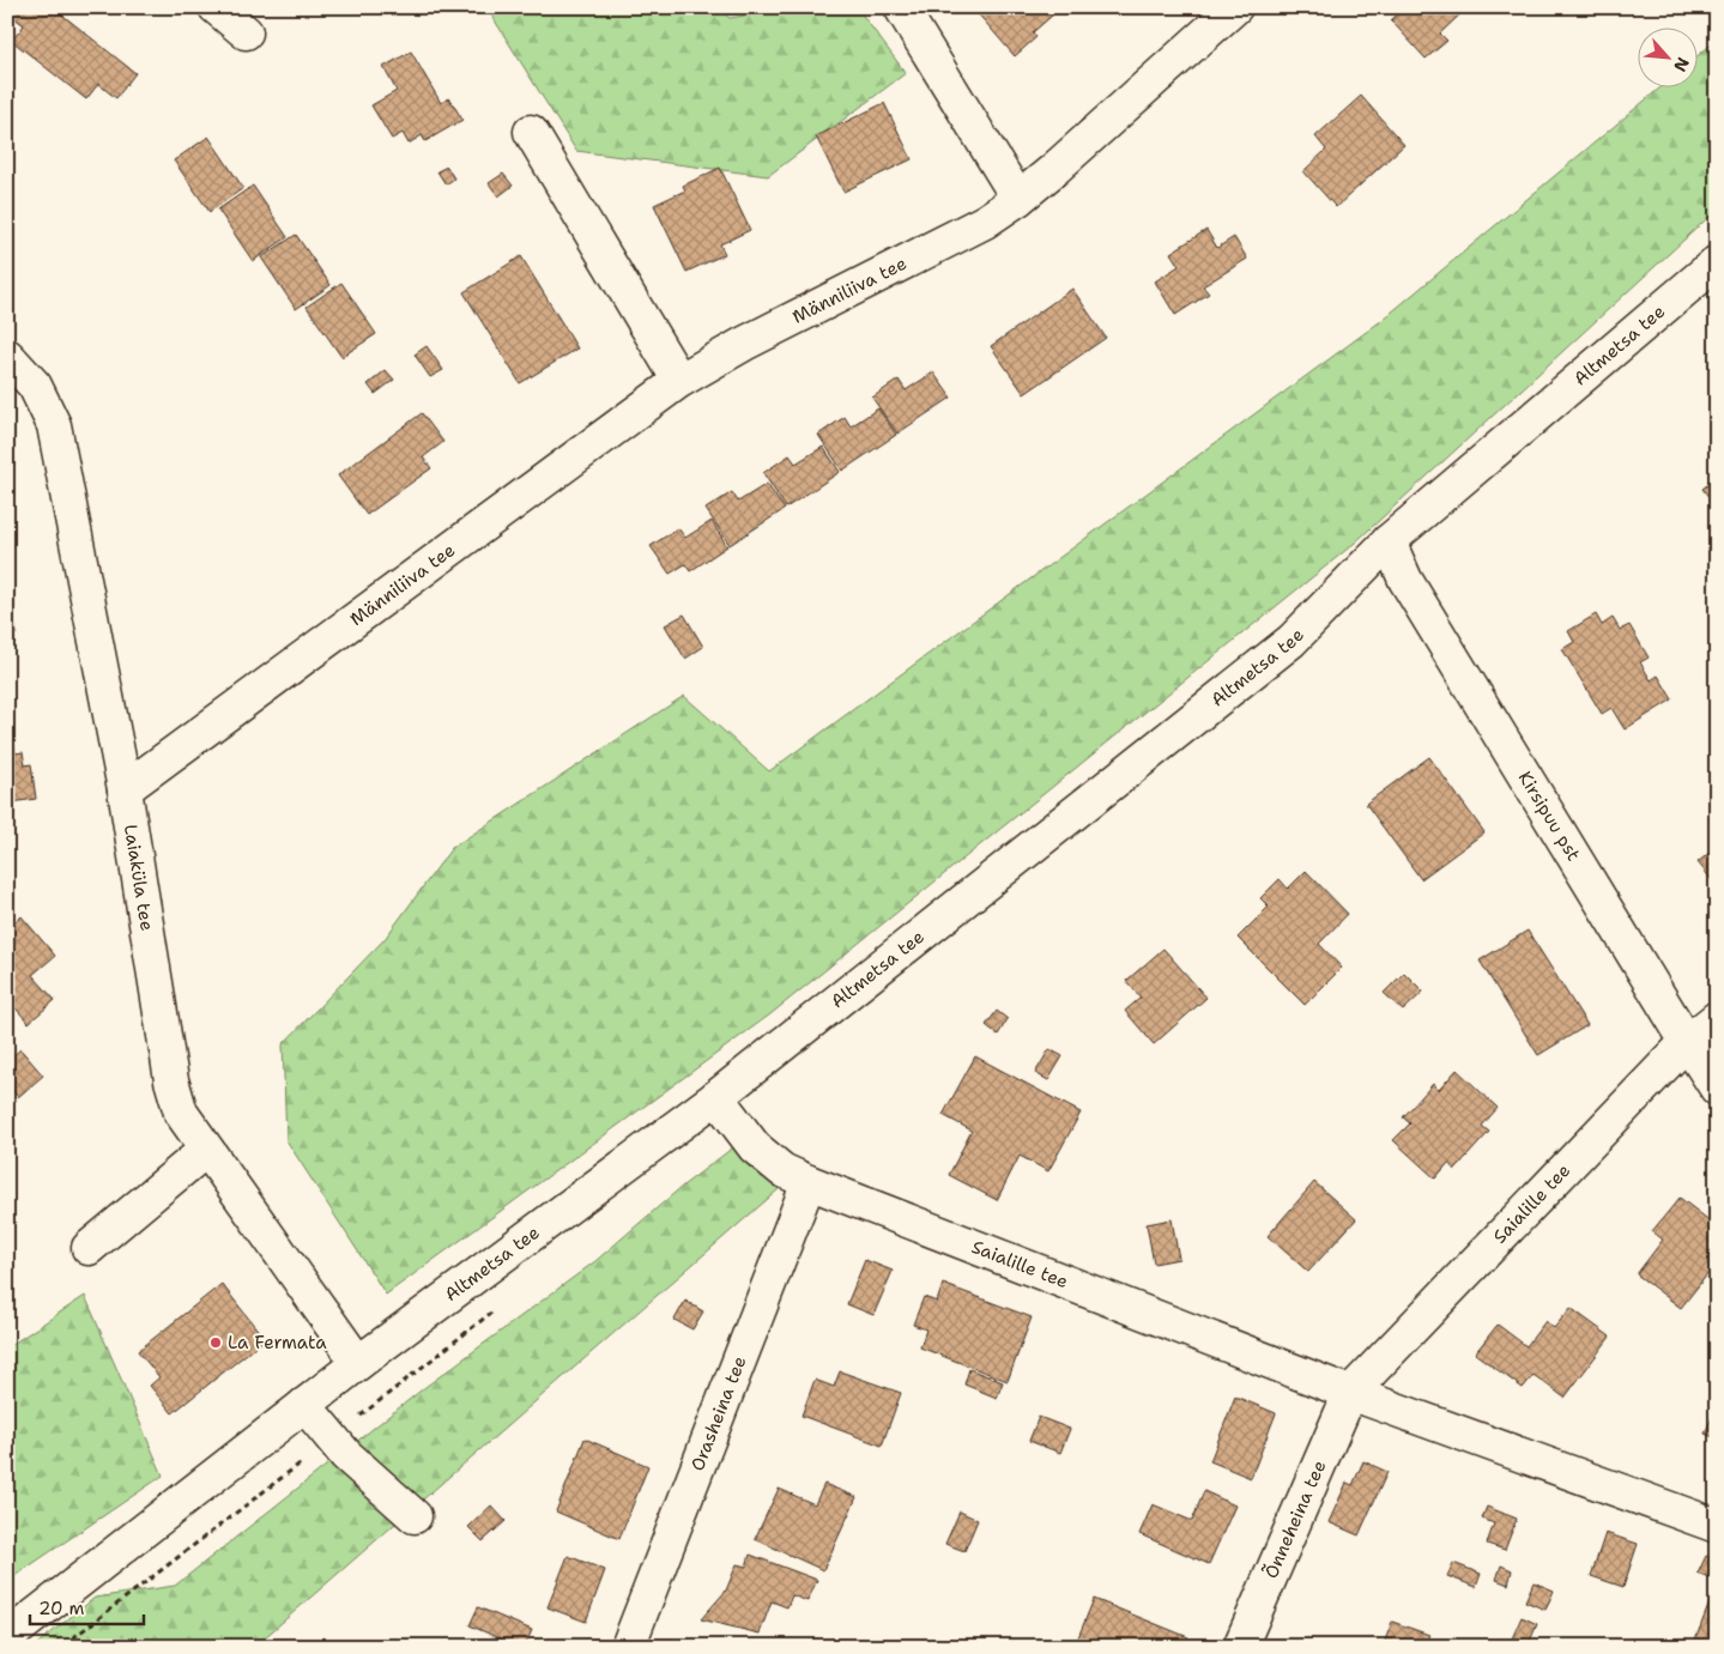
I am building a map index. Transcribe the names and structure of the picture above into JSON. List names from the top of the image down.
{
  "streets": {
    "street": [
      "Männiliiva tee",
      "Altmetsa tee",
      "Kirsipuu pst",
      "Laiaküla tee",
      "Saialille tee",
      "Orasheina tee",
      "Õnneheina tee"
    ]
  },
  "crossings": [
    ["Männiliiva tee", "Laiaküla tee"],
    ["Altmetsa tee", "Kirsipuu pst"],
    ["Altmetsa tee", "Laiaküla tee"],
    ["Altmetsa tee", "Saialille tee"],
    ["Kirsipuu pst", "Saialille tee"],
    ["Saialille tee", "Orasheina tee"],
    ["Saialille tee", "Õnneheina tee"]
  ],
  "places": ["La Fermata"],
  "scale_bar": "20 m",
  "north": "bottom right"
}
